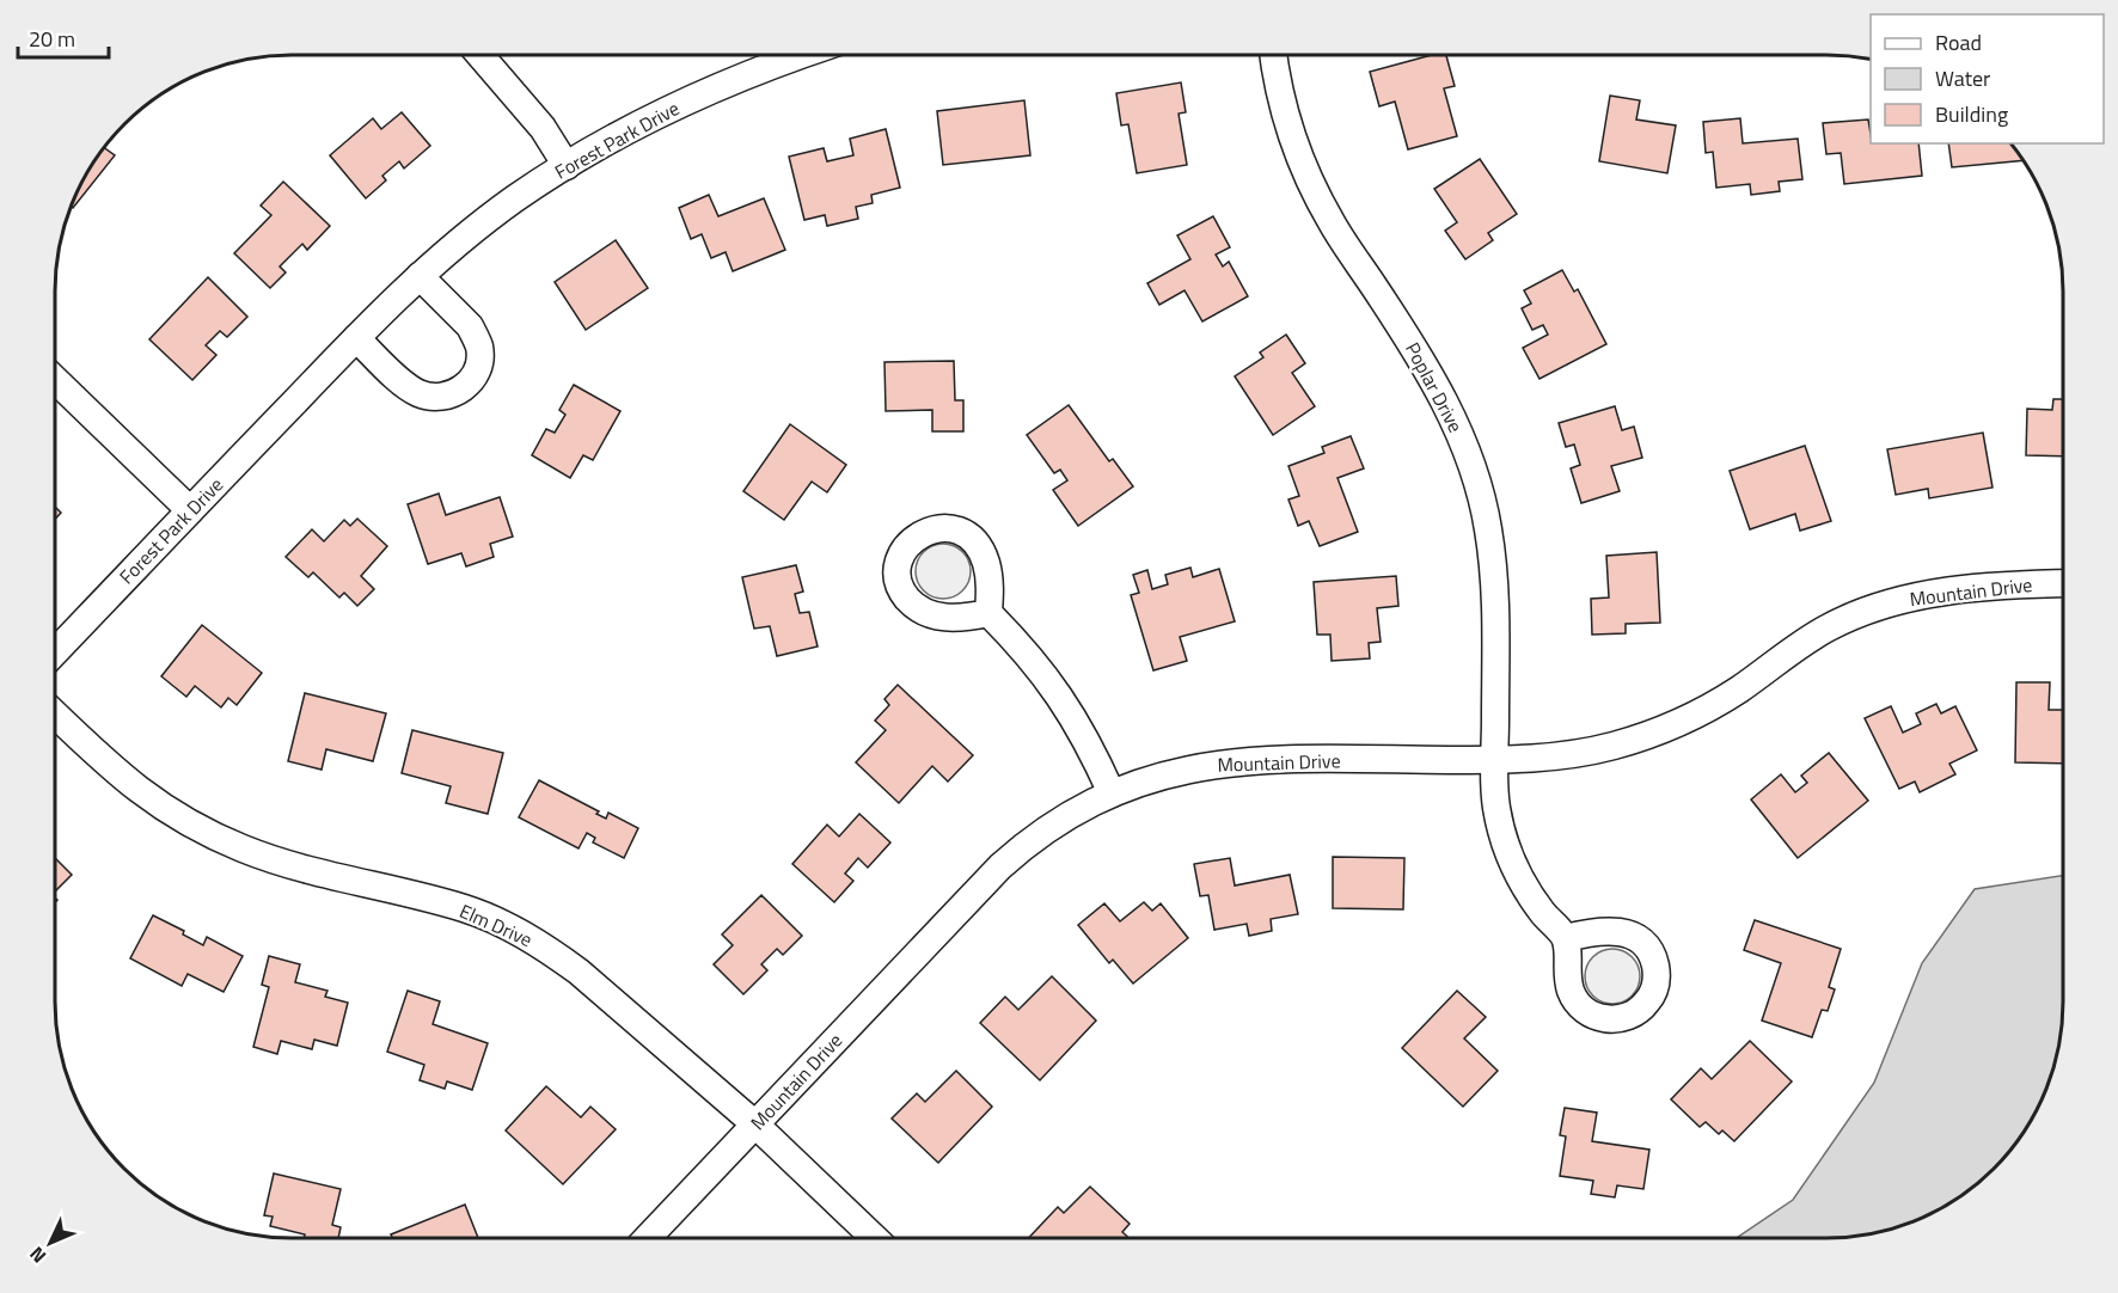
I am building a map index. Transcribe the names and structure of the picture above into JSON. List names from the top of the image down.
{
  "streets": {
    "street": [
      "Forest Park Drive",
      "Poplar Drive",
      "Mountain Drive",
      "Elm Drive"
    ]
  },
  "crossings": [
    ["Poplar Drive", "Mountain Drive"],
    ["Mountain Drive", "Elm Drive"]
  ],
  "legend": ["Road", "Water", "Building"],
  "scale_bar": "20 m",
  "north": "bottom left"
}
